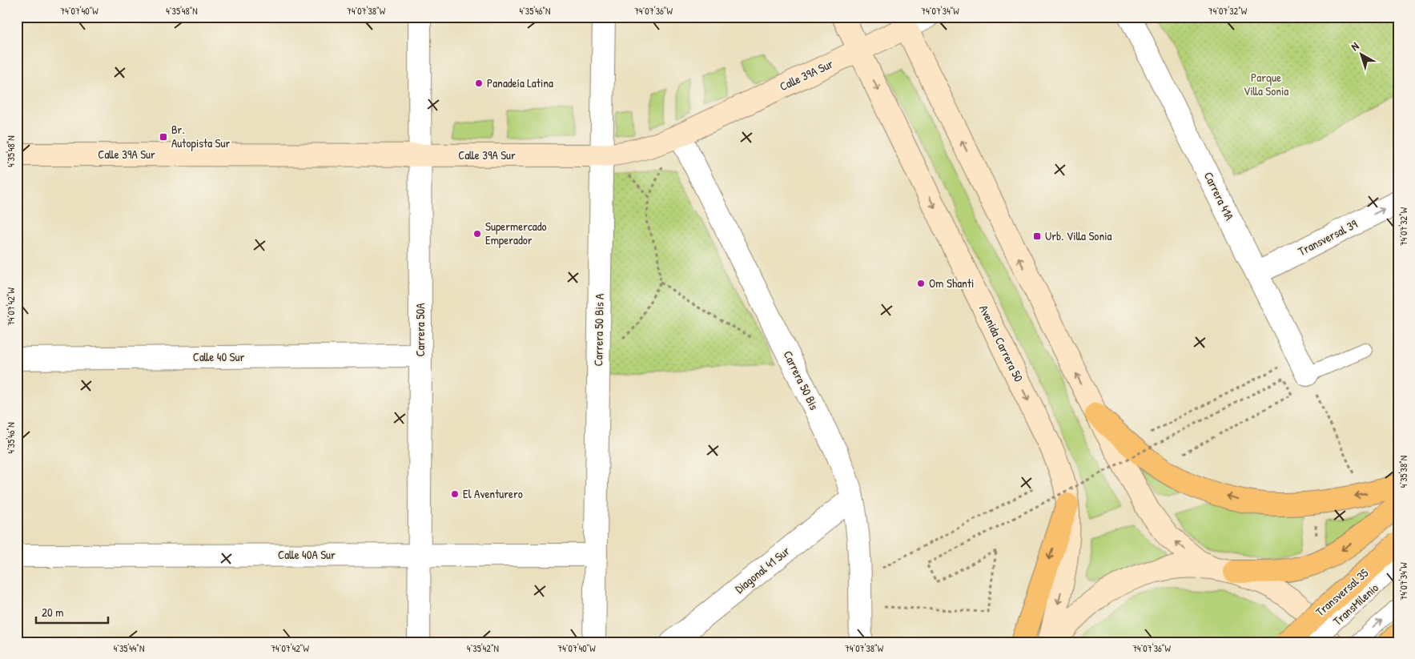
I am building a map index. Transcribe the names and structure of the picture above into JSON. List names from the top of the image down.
{
  "streets": {
    "highway": ["Transversal 35"],
    "main road": ["Calle 39A Sur", "Avenida Carrera 50"],
    "street": [
      "Carrera 41A",
      "Transversal 39",
      "Carrera 50A",
      "Carrera 50 Bis A",
      "Calle 40 Sur",
      "Carrera 50 Bis",
      "Calle 40A Sur",
      "Diagonal 41 Sur"
    ],
    "lane": ["TransMilenio"]
  },
  "crossings": [
    ["Calle 39A Sur", "Carrera 50A"],
    ["Calle 39A Sur", "Carrera 50 Bis A"],
    ["Calle 39A Sur", "Avenida Carrera 50"],
    ["Calle 39A Sur", "Carrera 50 Bis"],
    ["Carrera 41A", "Transversal 39"],
    ["Carrera 50A", "Calle 40 Sur"],
    ["Carrera 50A", "Calle 40A Sur"],
    ["Carrera 50 Bis A", "Calle 40A Sur"],
    ["Carrera 50 Bis", "Diagonal 41 Sur"]
  ],
  "one_way": ["Transversal 39"],
  "parks": ["Parque Villa Sonia"],
  "places": {
    "other": [
      "Panadeía Latina",
      "Supermercado Emperador",
      "Om Shanti",
      "El Aventurero"
    ],
    "transit": ["Br. Autopista Sur", "Urb. Villa Sonia"]
  },
  "scale_bar": "20 m",
  "north": "top left",
  "coordinates": [
    "74°07'40\"W",
    "4°35'48\"N",
    "74°07'38\"W",
    "4°35'46\"N",
    "74°07'36\"W",
    "74°07'34\"W",
    "74°07'32\"W",
    "74°07'42\"W",
    "4°35'38\"N",
    "4°35'44\"N",
    "4°35'42\"N"
  ]
}
